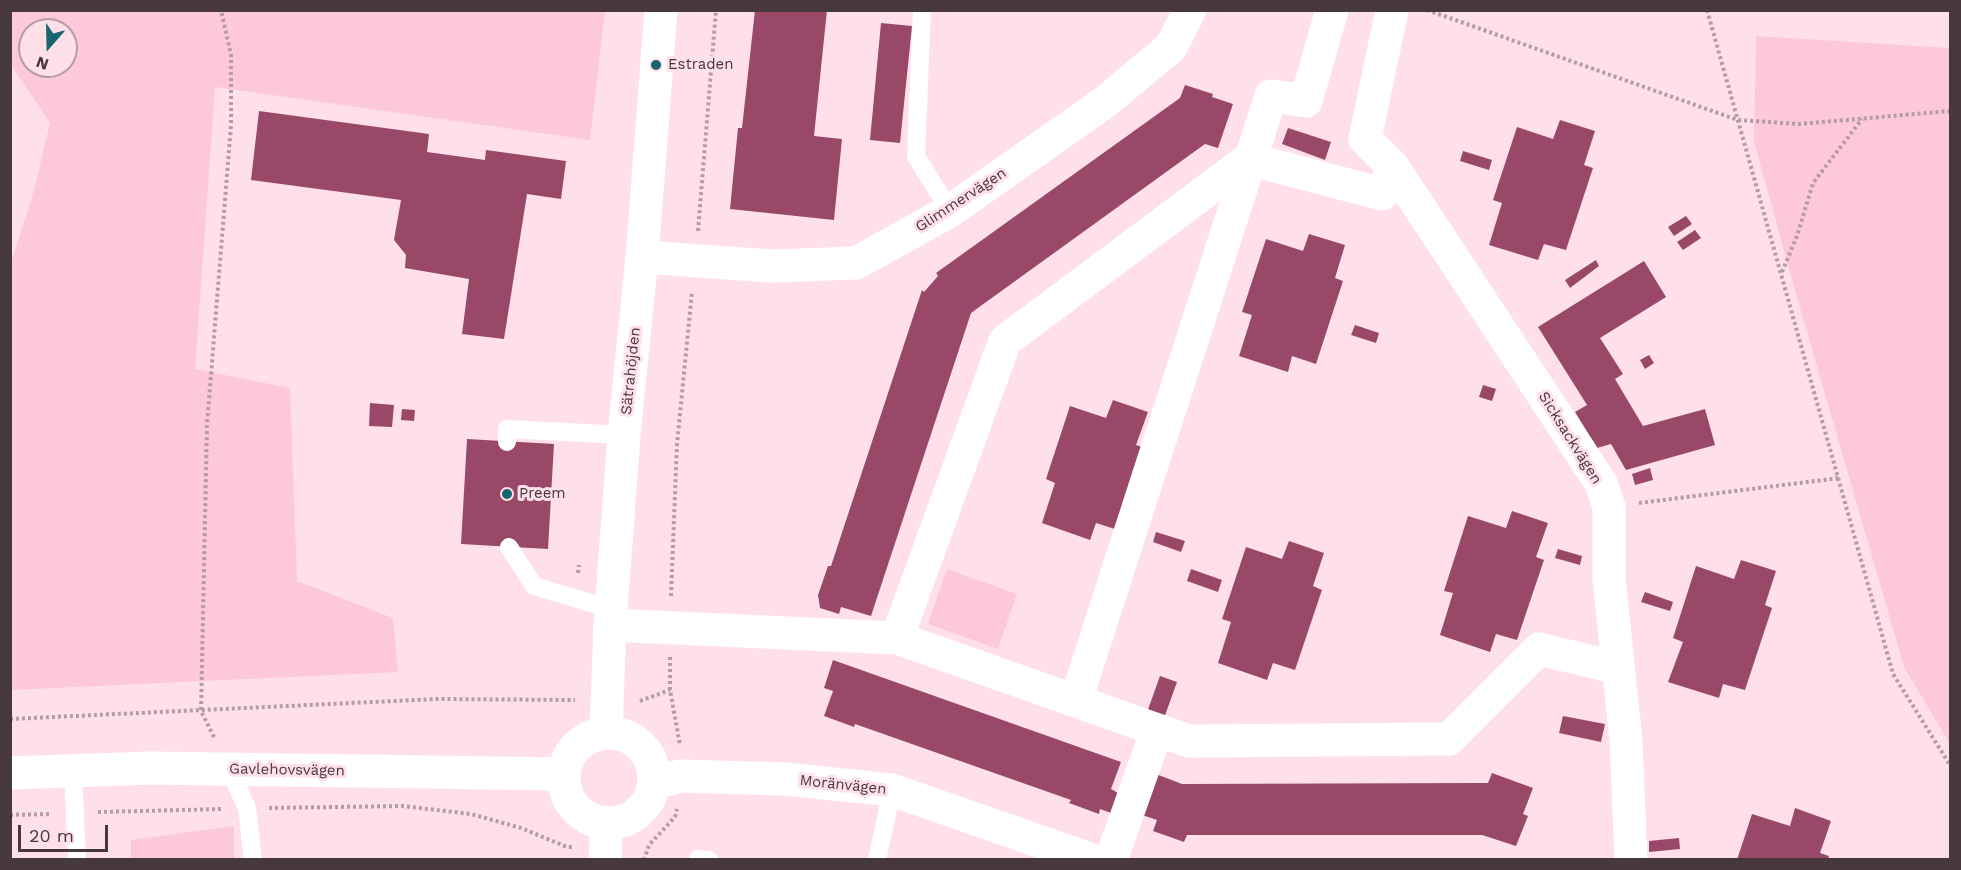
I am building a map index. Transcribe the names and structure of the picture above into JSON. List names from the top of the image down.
{
  "streets": {
    "street": [
      "Glimmervägen",
      "Sätrahöjden",
      "Sicksackvägen",
      "Gavlehovsvägen",
      "Moränvägen"
    ]
  },
  "crossings": [
    ["Glimmervägen", "Sätrahöjden"],
    ["Sätrahöjden", "Gavlehovsvägen"],
    ["Sätrahöjden", "Moränvägen"],
    ["Gavlehovsvägen", "Moränvägen"]
  ],
  "places": ["Estraden", "Preem"],
  "scale_bar": "20 m",
  "north": "bottom"
}
